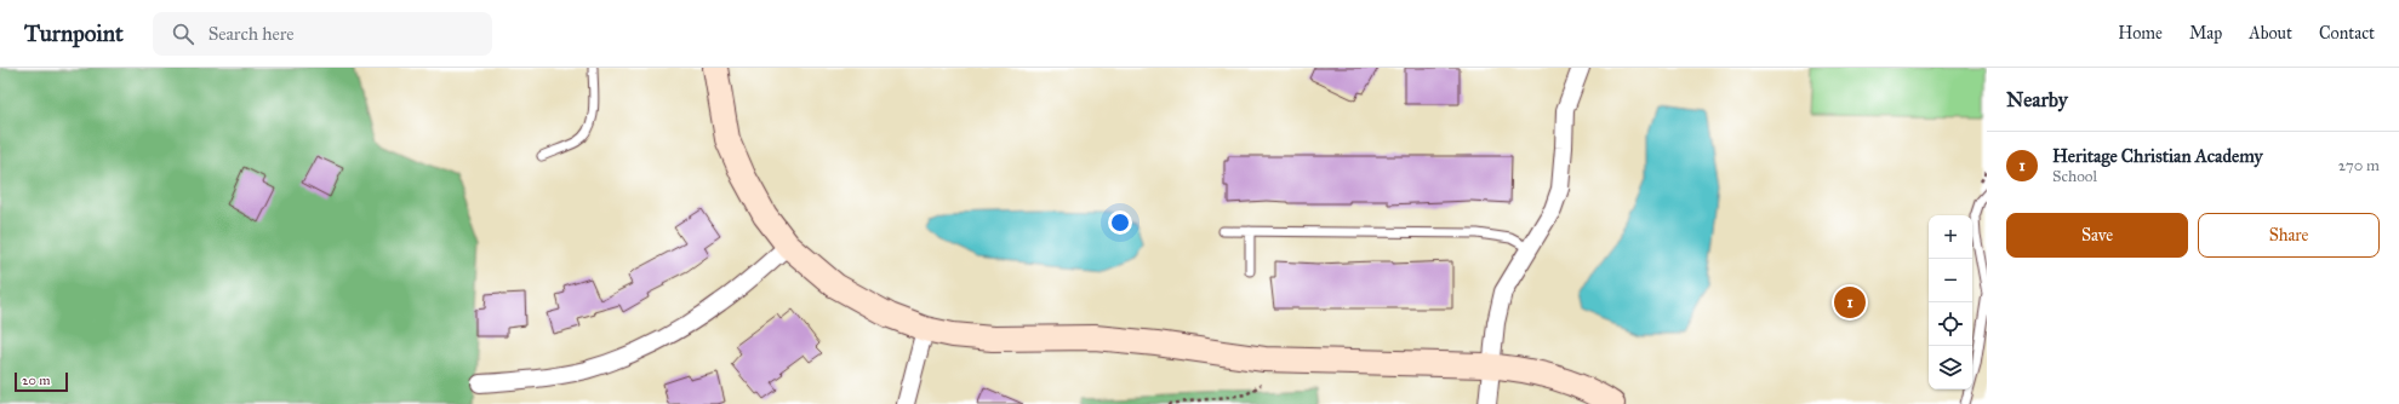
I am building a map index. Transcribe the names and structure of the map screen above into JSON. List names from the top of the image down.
{
  "scale_bar": "20 m",
  "page": {
    "header": "Turnpoint",
    "search": "Search here",
    "nav": [
      "Home",
      "Map",
      "About",
      "Contact"
    ],
    "heading": "Nearby",
    "list": [
      {
        "mark": "1",
        "name": "Heritage Christian Academy",
        "note": "School",
        "value": "270 m"
      }
    ],
    "buttons": ["Save", "Share"],
    "map_buttons": ["+", "−"],
    "pins": "1",
    "scale": "20 m"
  }
}
